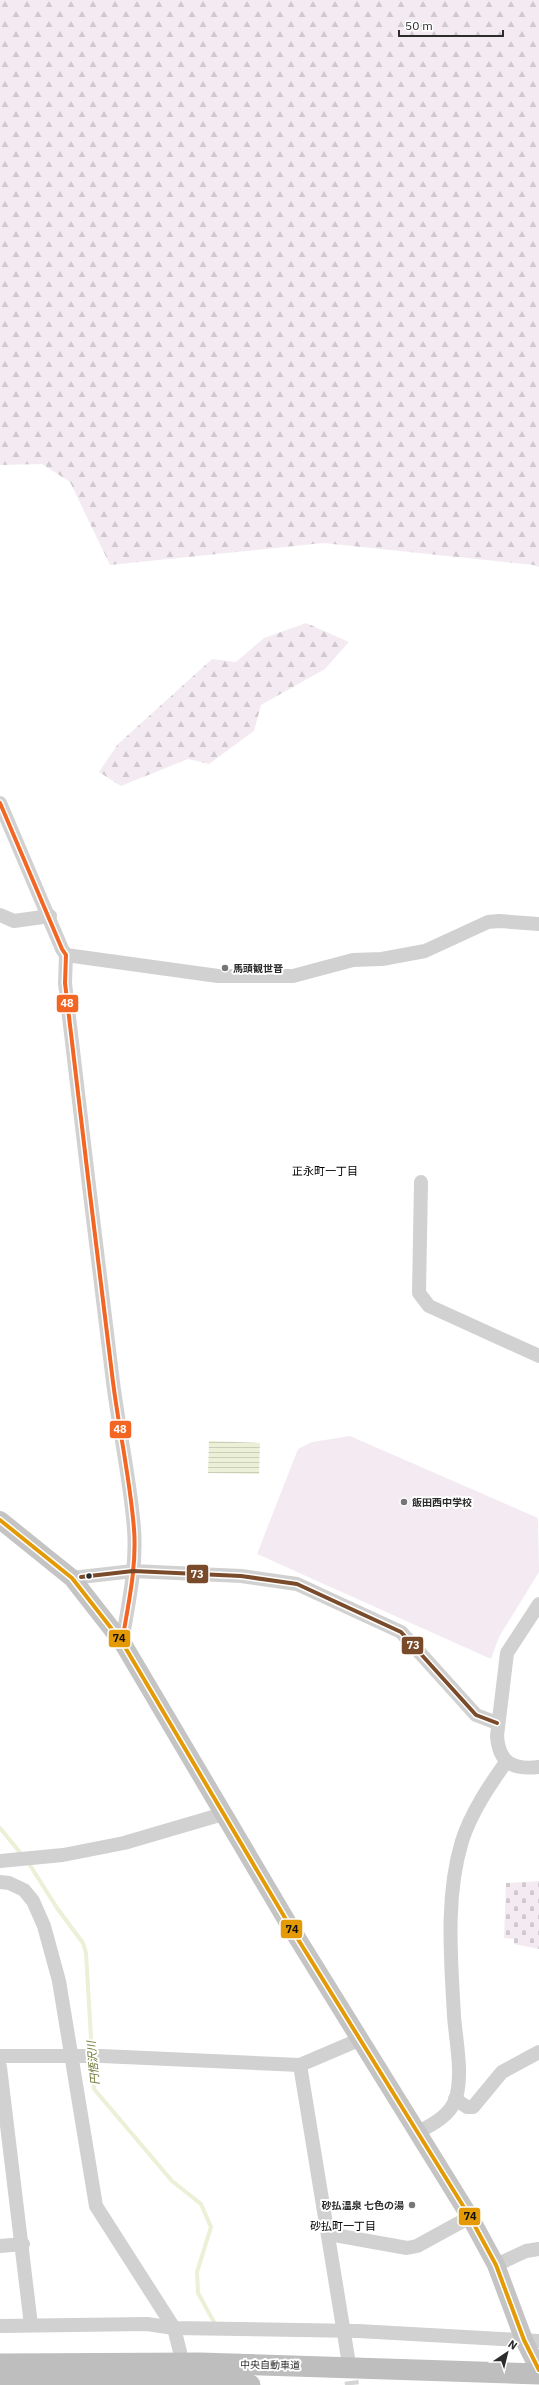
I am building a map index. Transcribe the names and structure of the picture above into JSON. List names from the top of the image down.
{
  "streets": {
    "highway": ["中央自動車道"]
  },
  "districts": ["正永町一丁目", "砂払町一丁目"],
  "water": ["円悟沢川"],
  "places": ["馬頭観世音", "飯田西中学校", "砂払温泉 七色の湯"],
  "lines": ["transit line 48", "transit line 74", "transit line 73"],
  "scale_bar": "50 m",
  "north": "top right"
}
